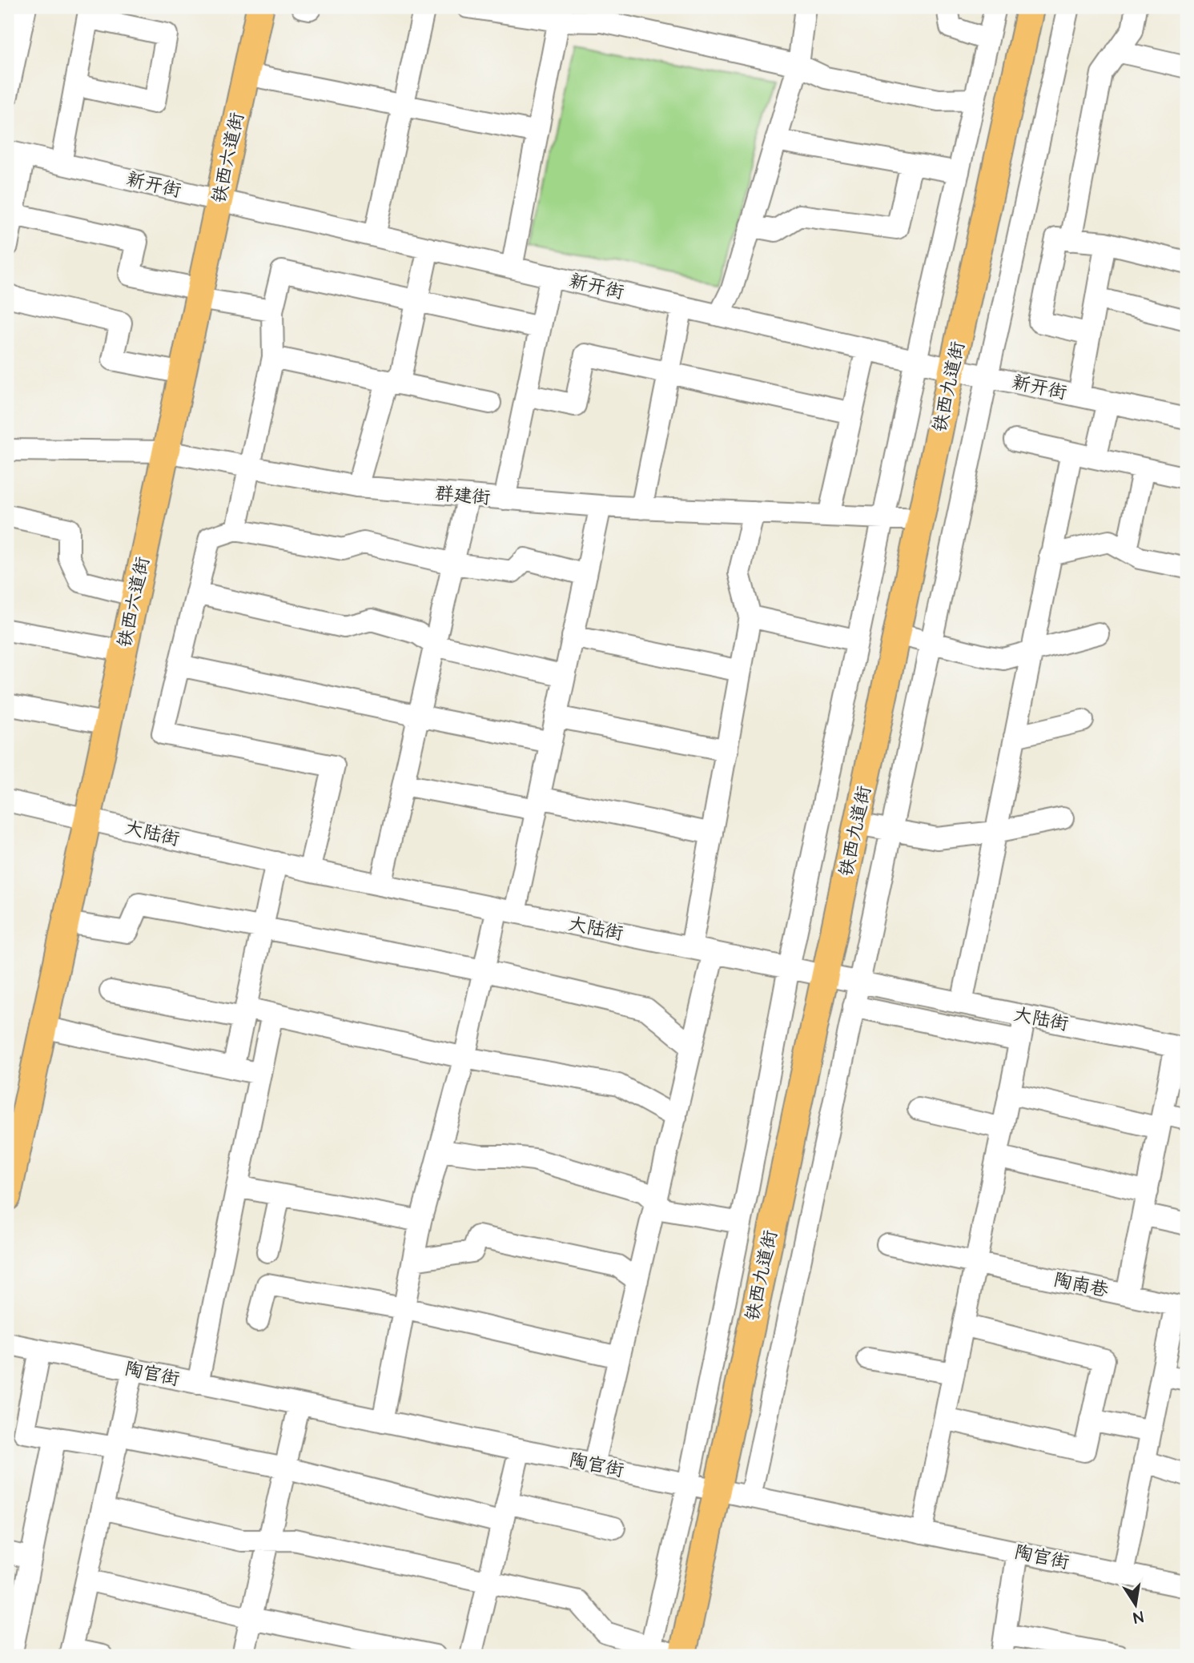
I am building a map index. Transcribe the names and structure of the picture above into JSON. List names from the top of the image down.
{
  "streets": {
    "main road": ["铁西六道街", "铁西九道街"],
    "street": [
      "新开街",
      "群建街",
      "大陆街",
      "陶南巷",
      "陶官街"
    ]
  },
  "crossings": [
    ["铁西六道街", "新开街"],
    ["铁西六道街", "群建街"],
    ["铁西六道街", "大陆街"],
    ["新开街", "铁西九道街"],
    ["铁西九道街", "群建街"],
    ["铁西九道街", "大陆街"],
    ["铁西九道街", "陶官街"]
  ],
  "north": "bottom"
}
